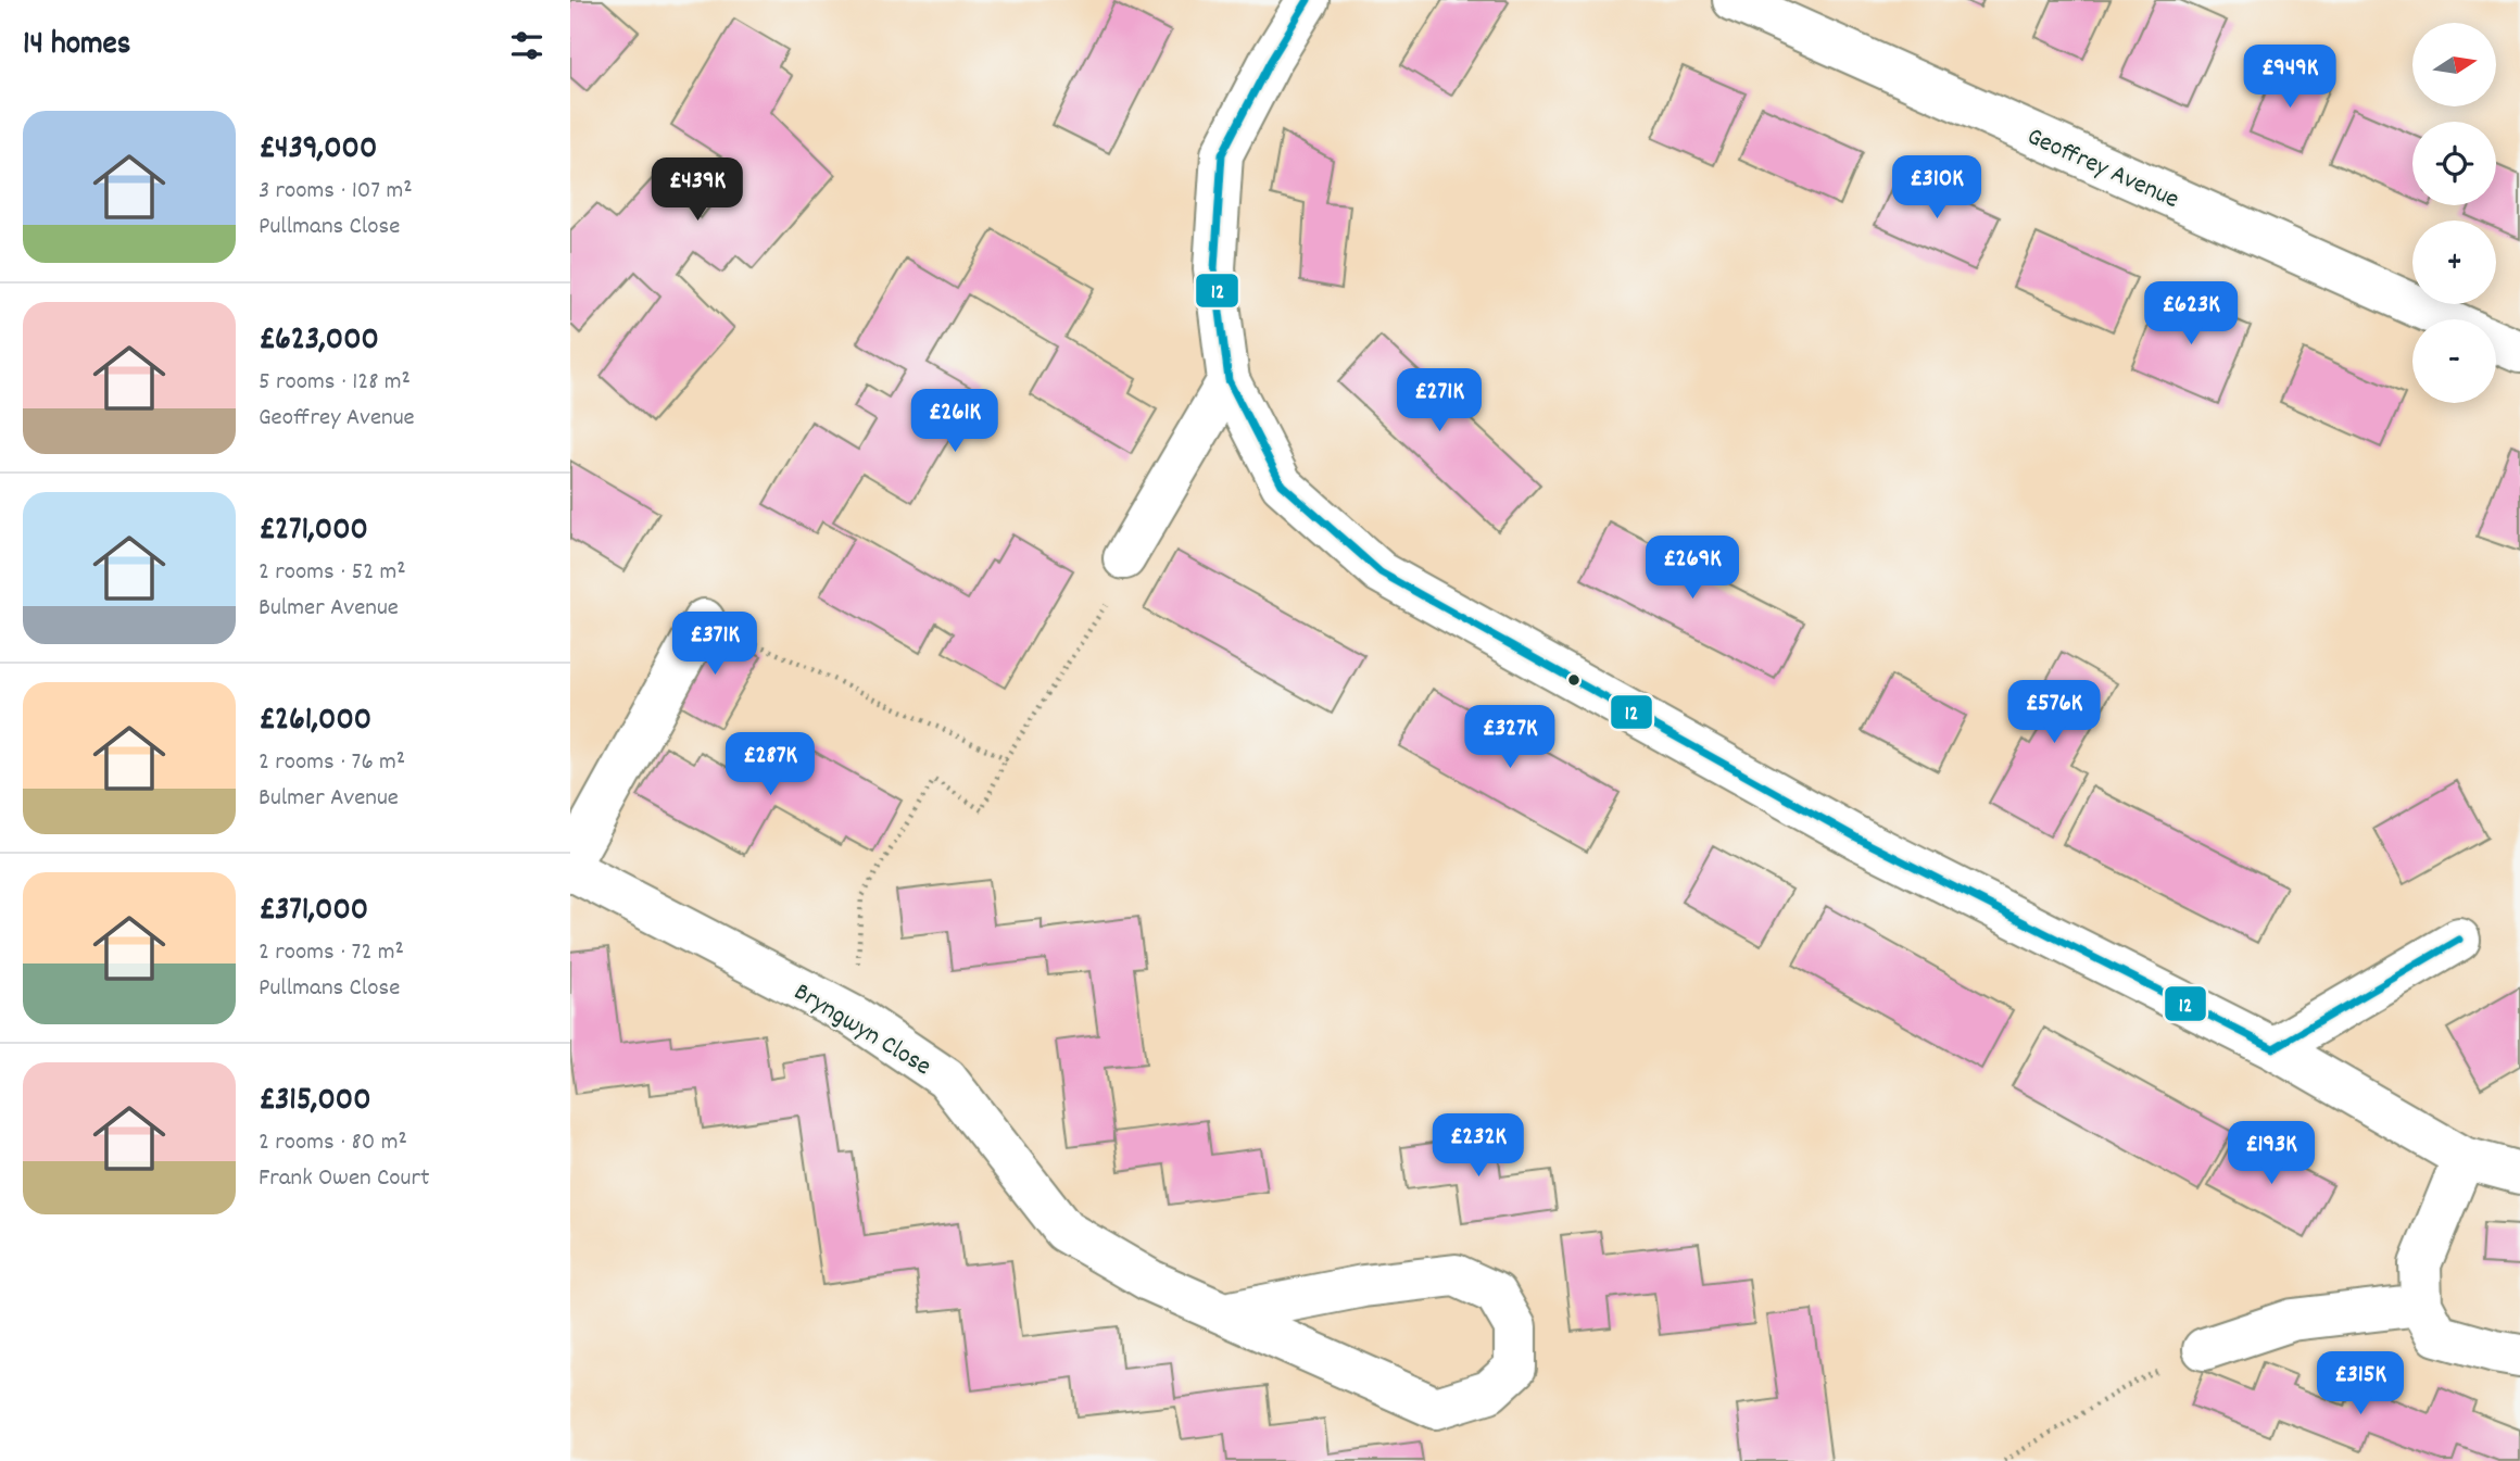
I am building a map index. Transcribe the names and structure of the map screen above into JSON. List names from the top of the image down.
{
  "streets": {
    "street": ["Geoffrey Avenue", "Bryngwyn Close"]
  },
  "lines": ["transit line 12"],
  "north": "right",
  "page": {
    "heading": "14 homes",
    "map_buttons": ["+", "−"],
    "price": [
      "£949K",
      "£310K",
      "£439K",
      "£623K",
      "£271K",
      "£261K",
      "£269K",
      "£371K",
      "£576K",
      "£327K",
      "£287K",
      "£232K",
      "£193K",
      "£315K"
    ],
    "list": [
      {
        "name": "£439,000",
        "note": "3 rooms · 107 m² · Pullmans Close"
      },
      {
        "name": "£623,000",
        "note": "5 rooms · 128 m² · Geoffrey Avenue"
      },
      {
        "name": "£271,000",
        "note": "2 rooms · 52 m² · Bulmer Avenue"
      },
      {
        "name": "£261,000",
        "note": "2 rooms · 76 m² · Bulmer Avenue"
      },
      {
        "name": "£371,000",
        "note": "2 rooms · 72 m² · Pullmans Close"
      },
      {
        "name": "£315,000",
        "note": "2 rooms · 80 m² · Frank Owen Court"
      }
    ]
  }
}
